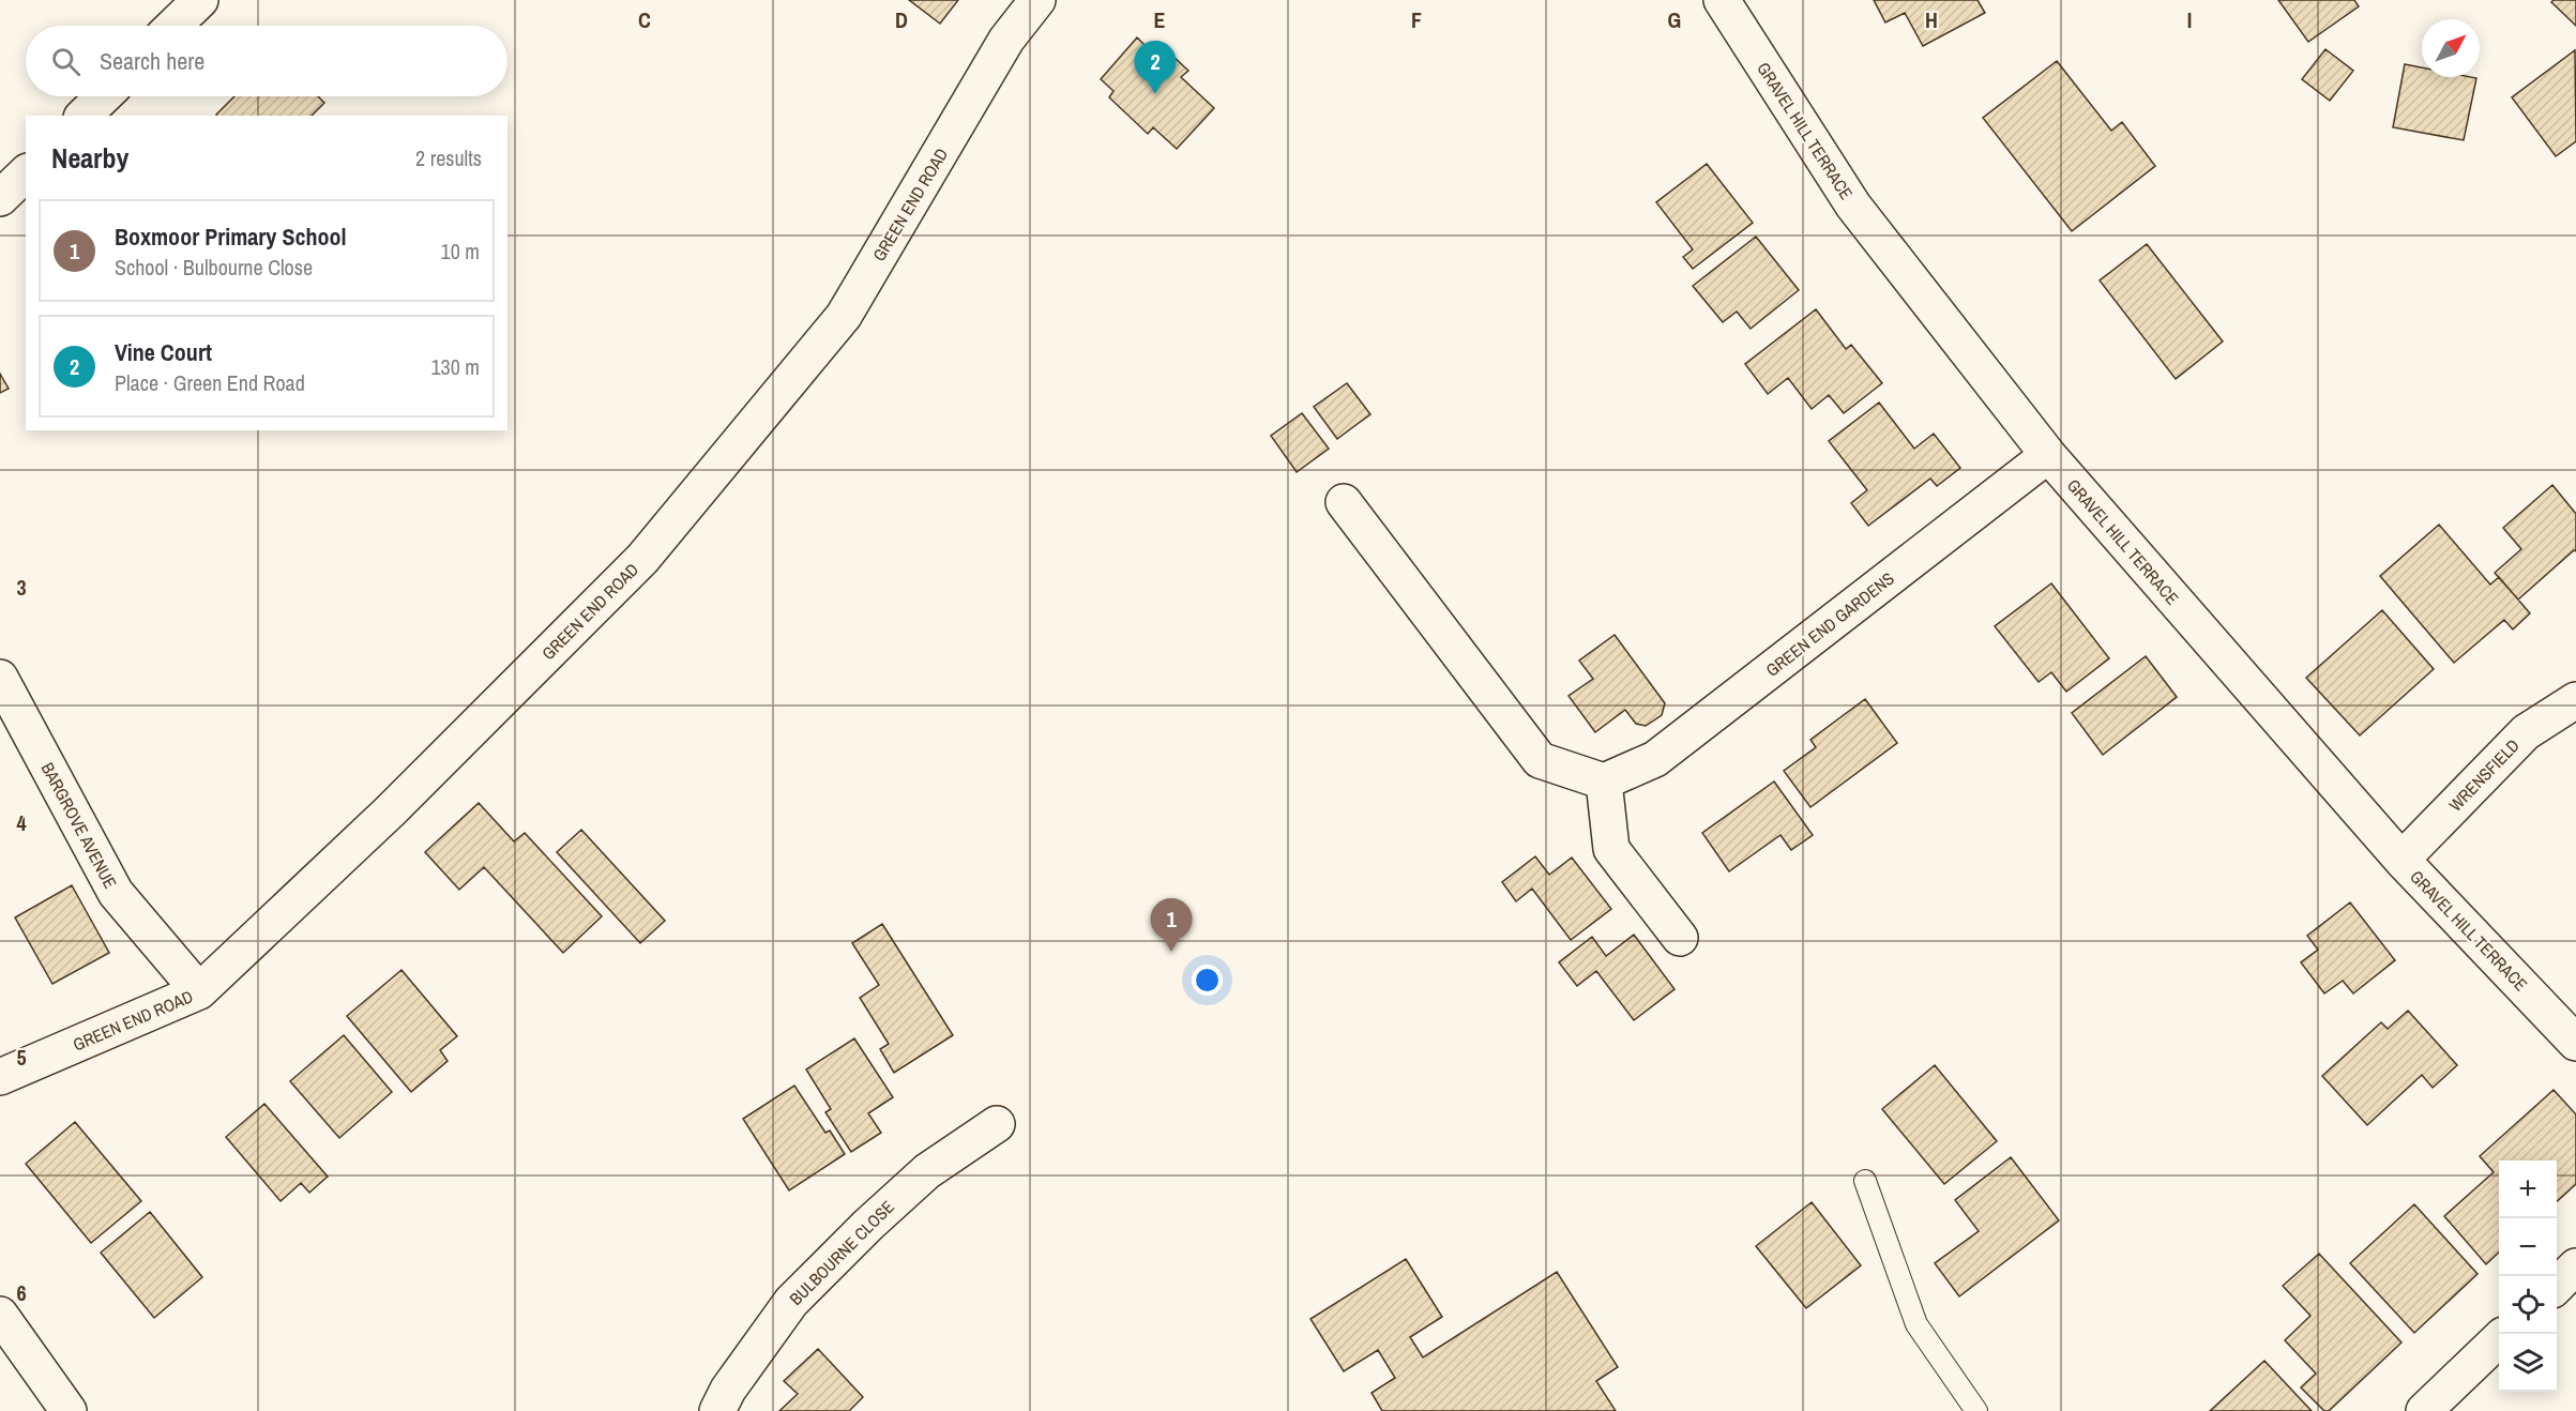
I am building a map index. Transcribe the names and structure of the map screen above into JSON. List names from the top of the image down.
{
  "streets": {
    "street": [
      "GRAVEL HILL TERRACE",
      "GREEN END ROAD",
      "GREEN END GARDENS",
      "WRENSFIELD",
      "BARGROVE AVENUE",
      "BULBOURNE CLOSE"
    ]
  },
  "crossings": [
    ["GRAVEL HILL TERRACE", "GREEN END GARDENS"],
    ["GRAVEL HILL TERRACE", "WRENSFIELD"],
    ["GREEN END ROAD", "BARGROVE AVENUE"]
  ],
  "north": "top right",
  "page": {
    "search": "Search here",
    "pins": ["2", "1"],
    "heading": ["Nearby", "2 results"],
    "list": [
      {
        "mark": "1",
        "name": "Boxmoor Primary School",
        "note": "School · Bulbourne Close",
        "value": "10 m"
      },
      {
        "mark": "2",
        "name": "Vine Court",
        "note": "Place · Green End Road",
        "value": "130 m"
      }
    ],
    "map_buttons": ["+", "−"]
  },
  "grid": {
    "columns": [
      "C",
      "D",
      "E",
      "F",
      "G",
      "H",
      "I"
    ],
    "rows": [
      "3",
      "4",
      "5",
      "6"
    ]
  }
}
